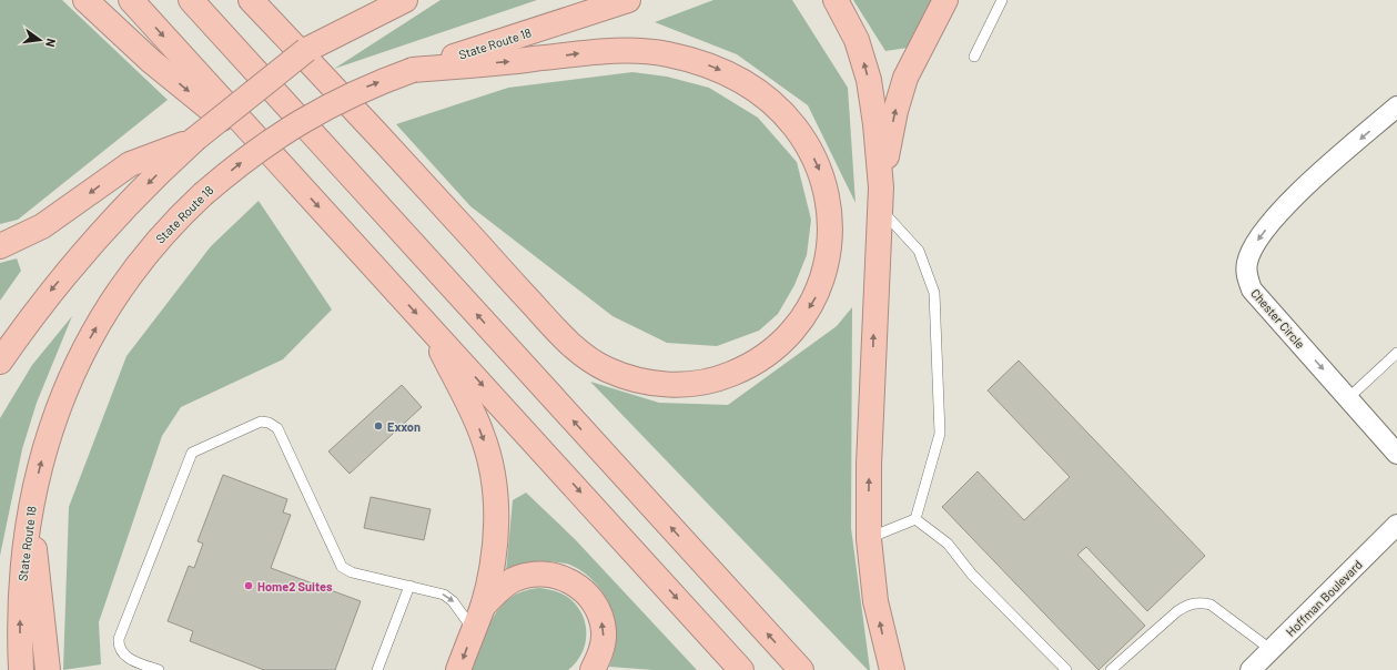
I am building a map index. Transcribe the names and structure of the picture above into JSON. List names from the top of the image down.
{
  "streets": {
    "highway": ["State Route 18"],
    "street": ["Chester Circle", "Hoffman Boulevard"]
  },
  "places": ["Exxon", "Home2 Suites"],
  "north": "right"
}
